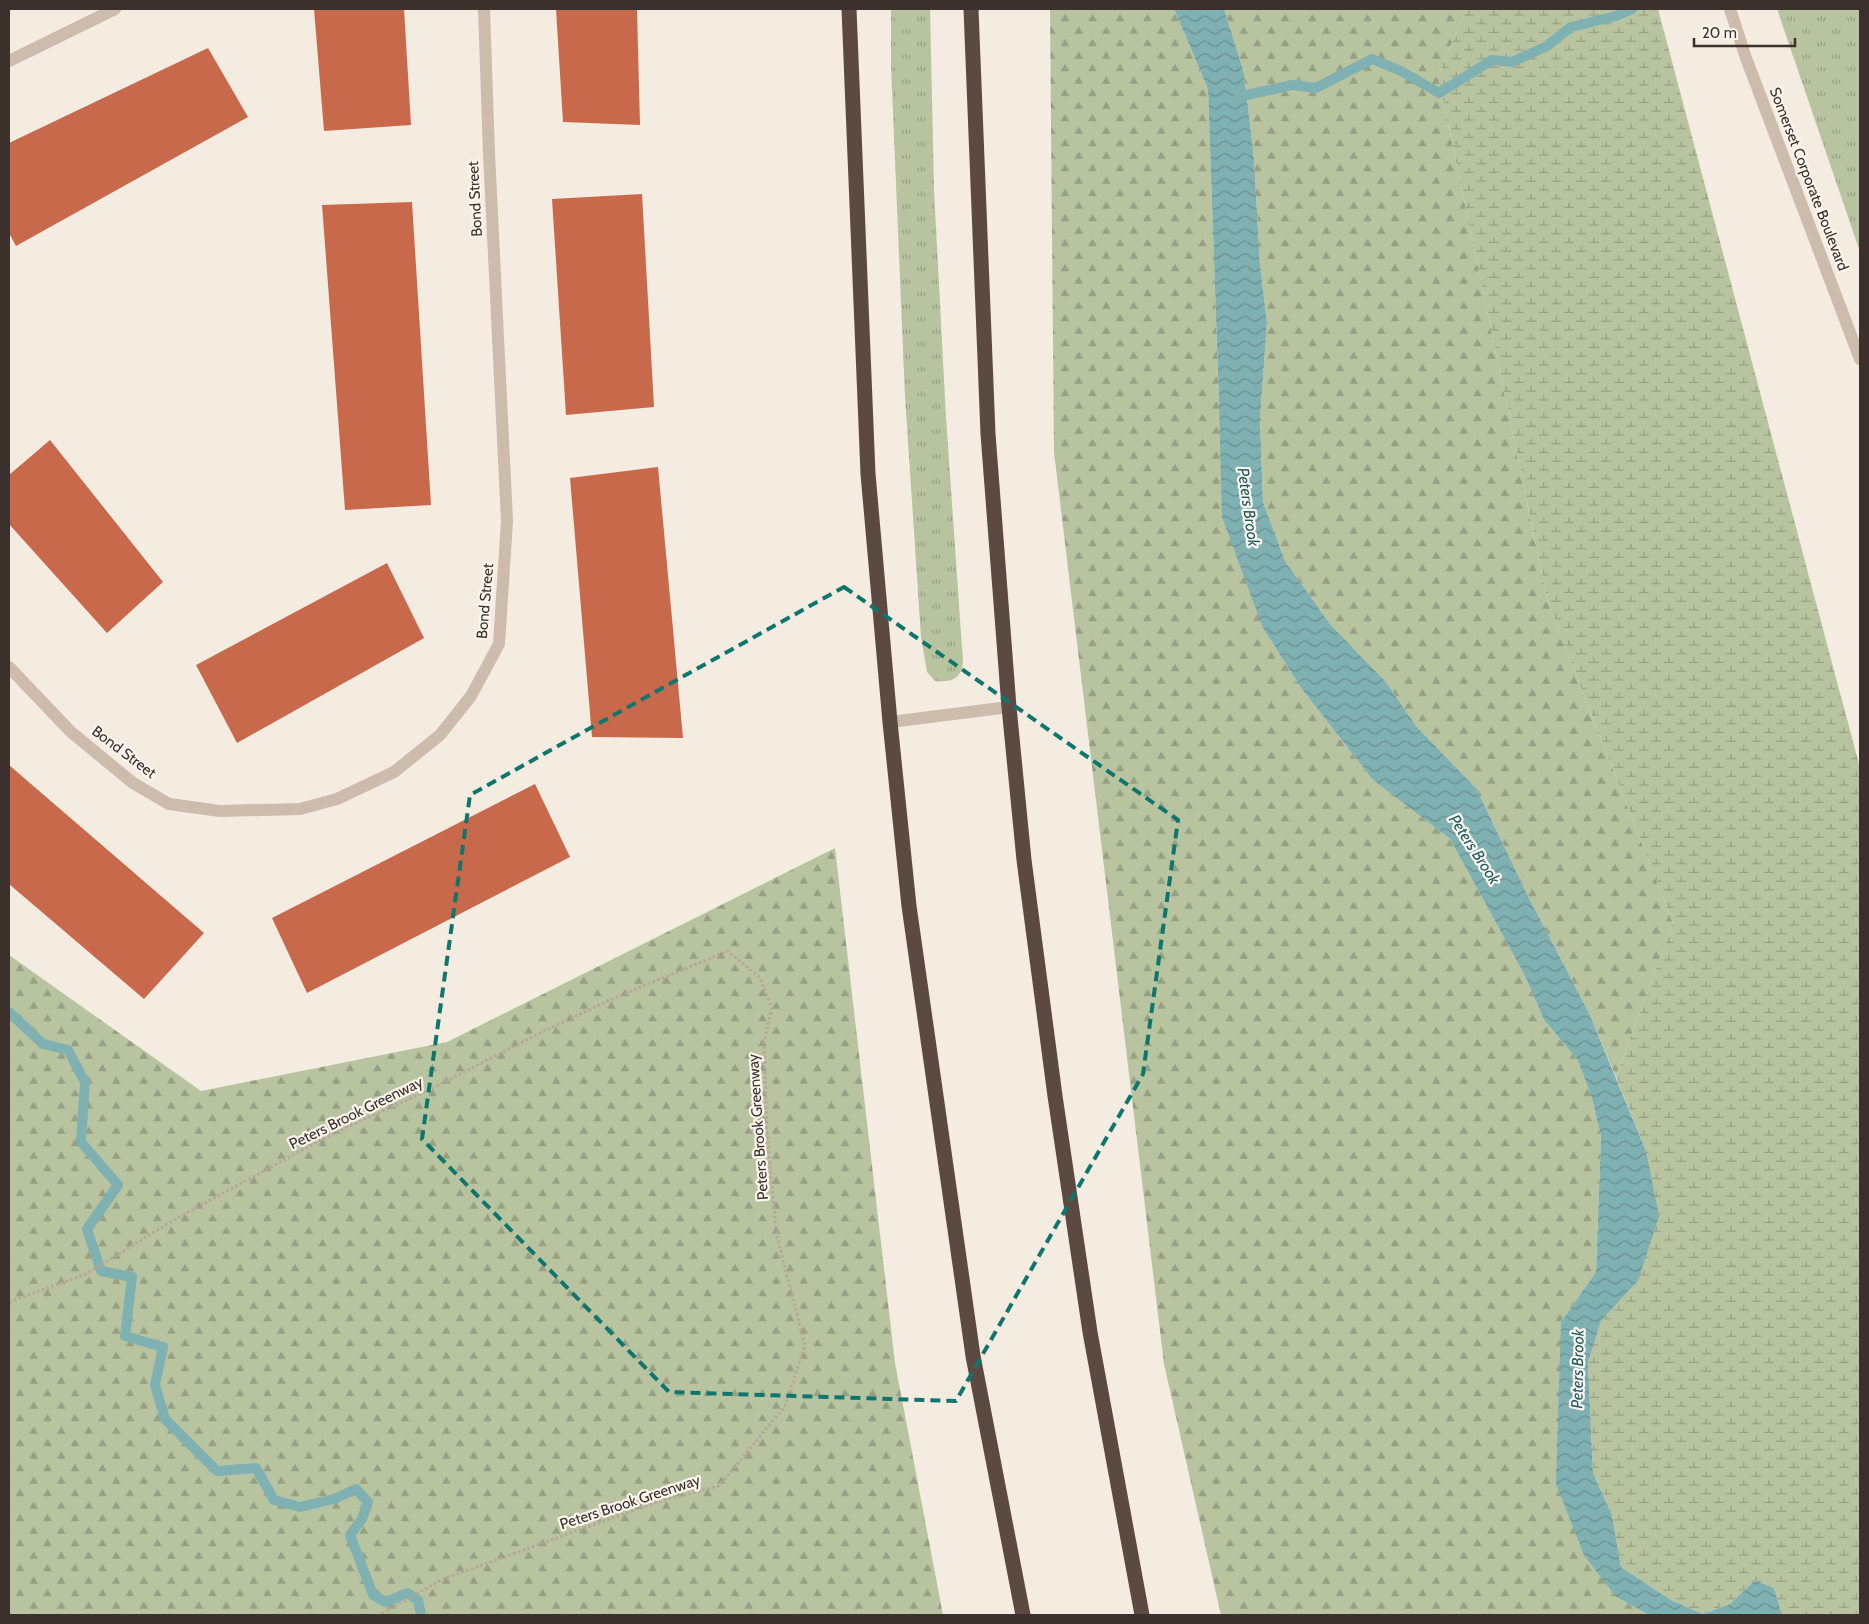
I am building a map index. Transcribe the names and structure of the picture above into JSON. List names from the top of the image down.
{
  "streets": {
    "street": ["Somerset Corporate Boulevard", "Bond Street"],
    "path": ["Peters Brook Greenway"]
  },
  "water": ["Peters Brook"],
  "scale_bar": "20 m"
}
